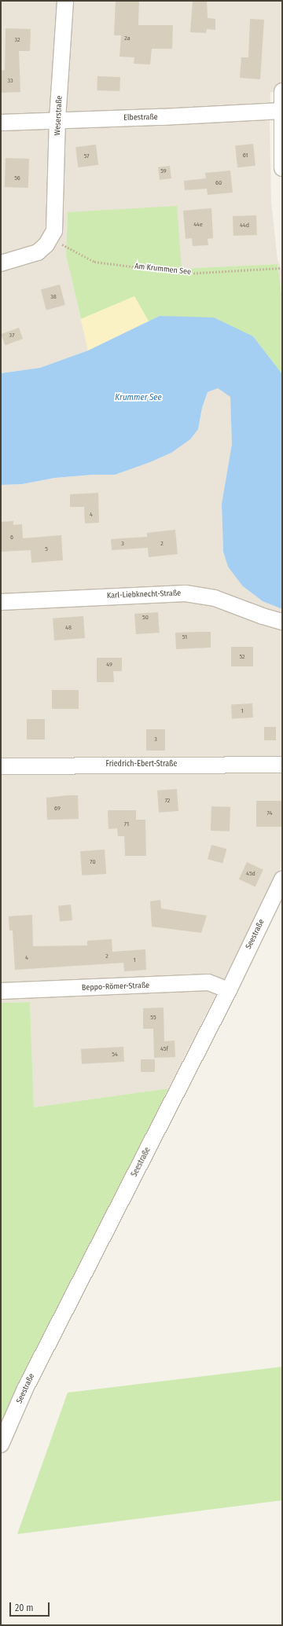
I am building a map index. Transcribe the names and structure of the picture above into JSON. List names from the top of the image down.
{
  "streets": {
    "street": [
      "Weserstraße",
      "Elbestraße",
      "Karl-Liebknecht-Straße",
      "Friedrich-Ebert-Straße",
      "Seestraße",
      "Beppo-Römer-Straße"
    ],
    "path": ["Am Krummen See"]
  },
  "crossings": [
    ["Weserstraße", "Elbestraße"],
    ["Weserstraße", "Am Krummen See"],
    ["Seestraße", "Beppo-Römer-Straße"]
  ],
  "water": ["Krummer See"],
  "house_numbers": [
    "2a",
    "32",
    "33",
    "61",
    "57",
    "59",
    "56",
    "60",
    "44e",
    "44d",
    "38",
    "37",
    "4",
    "6",
    "3",
    "2",
    "5",
    "50",
    "48",
    "51",
    "52",
    "49",
    "1",
    "3",
    "72",
    "69",
    "74",
    "71",
    "70",
    "45d",
    "2",
    "4",
    "1",
    "55",
    "45f",
    "54"
  ],
  "scale_bar": "20 m"
}
